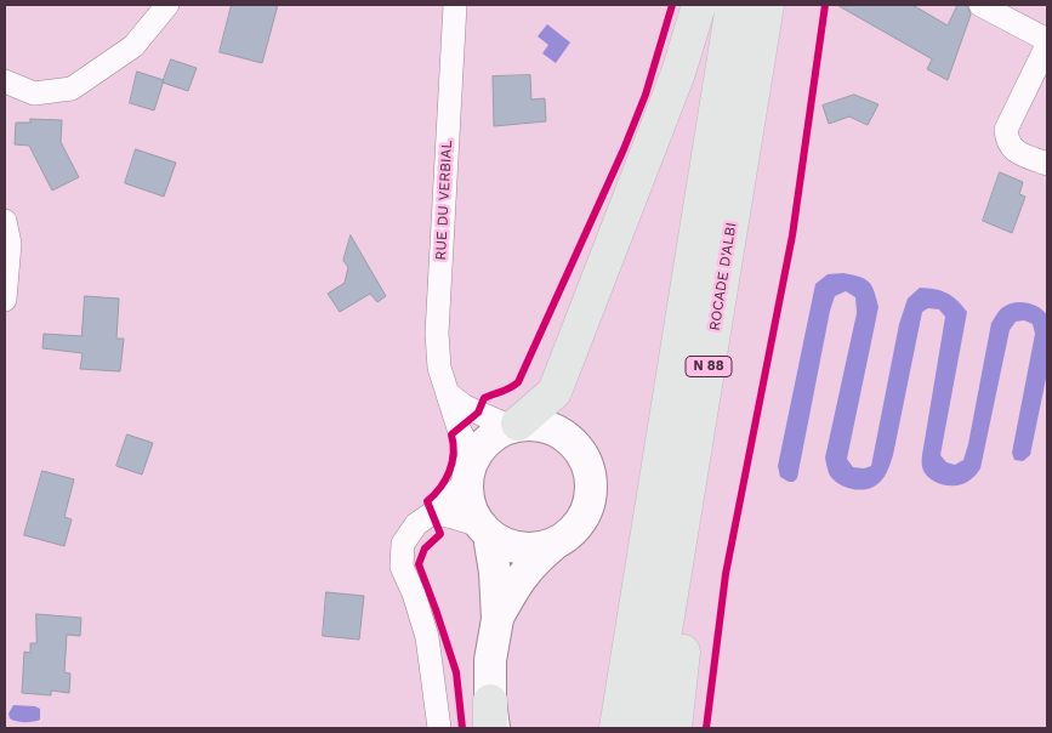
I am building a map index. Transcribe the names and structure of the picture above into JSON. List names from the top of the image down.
{
  "streets": {
    "highway": ["ROCADE D'ALBI", "N 88"],
    "street": ["RUE DU VERBIAL"]
  }
}
